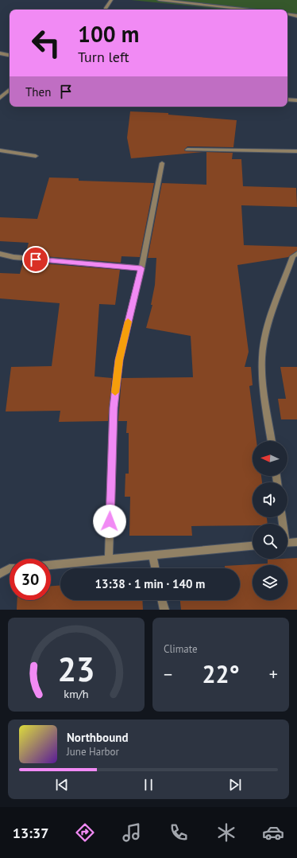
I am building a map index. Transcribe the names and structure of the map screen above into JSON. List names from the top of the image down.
{
  "north": "left",
  "page": {
    "turn": ["100 m", "Turn left"],
    "then": "Then",
    "limit": "30",
    "trip": "13:38 · 1 min · 140 m",
    "tile": "Climate",
    "heat": ["−", "22°", "+"],
    "song": ["Northbound", "June Harbor"],
    "tabs": "13:37",
    "gauge": ["23", "km/h"]
  }
}
